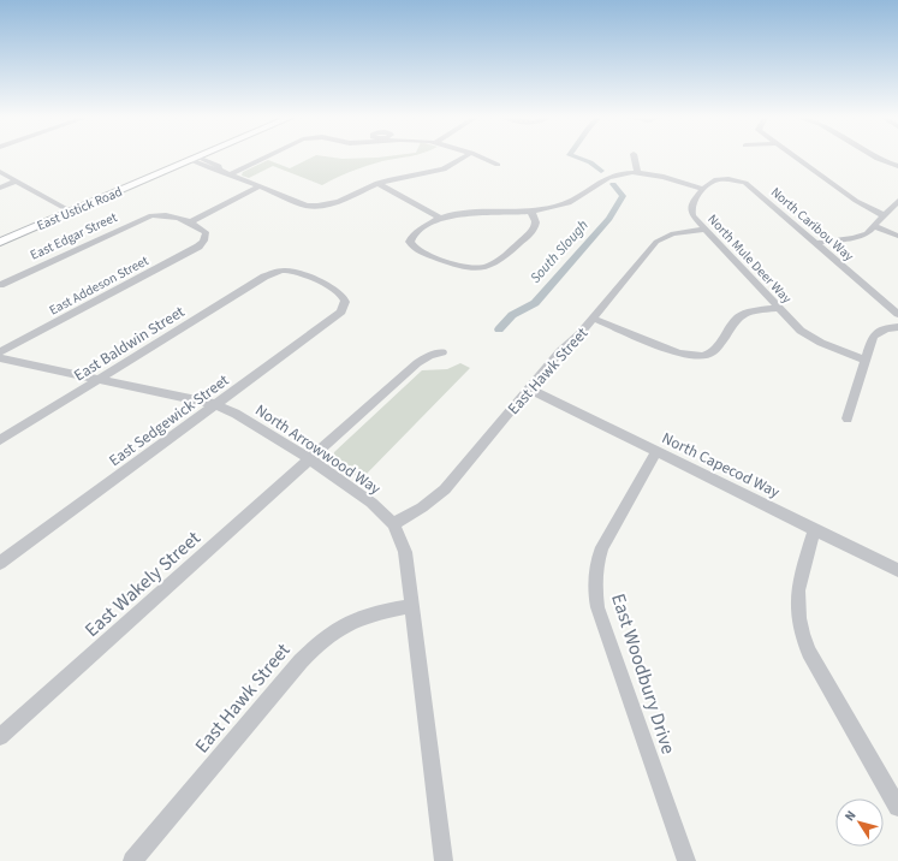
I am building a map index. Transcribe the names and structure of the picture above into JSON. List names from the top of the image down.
{
  "streets": {
    "main road": ["East Ustick Road"],
    "street": [
      "North Caribou Way",
      "East Edgar Street",
      "North Mule Deer Way",
      "East Addeson Street",
      "East Baldwin Street",
      "East Hawk Street",
      "East Sedgewick Street",
      "North Arrowwood Way",
      "North Capecod Way",
      "East Wakely Street",
      "East Woodbury Drive"
    ]
  },
  "crossings": [
    ["North Caribou Way", "North Mule Deer Way"],
    ["East Edgar Street", "East Addeson Street"],
    ["North Mule Deer Way", "East Hawk Street"],
    ["East Baldwin Street", "East Sedgewick Street"],
    ["East Baldwin Street", "North Arrowwood Way"],
    ["East Hawk Street", "North Arrowwood Way"],
    ["East Hawk Street", "North Capecod Way"],
    ["East Sedgewick Street", "North Arrowwood Way"],
    ["North Arrowwood Way", "East Wakely Street"],
    ["North Capecod Way", "East Woodbury Drive"]
  ],
  "water": ["South Slough"],
  "north": "top left"
}
